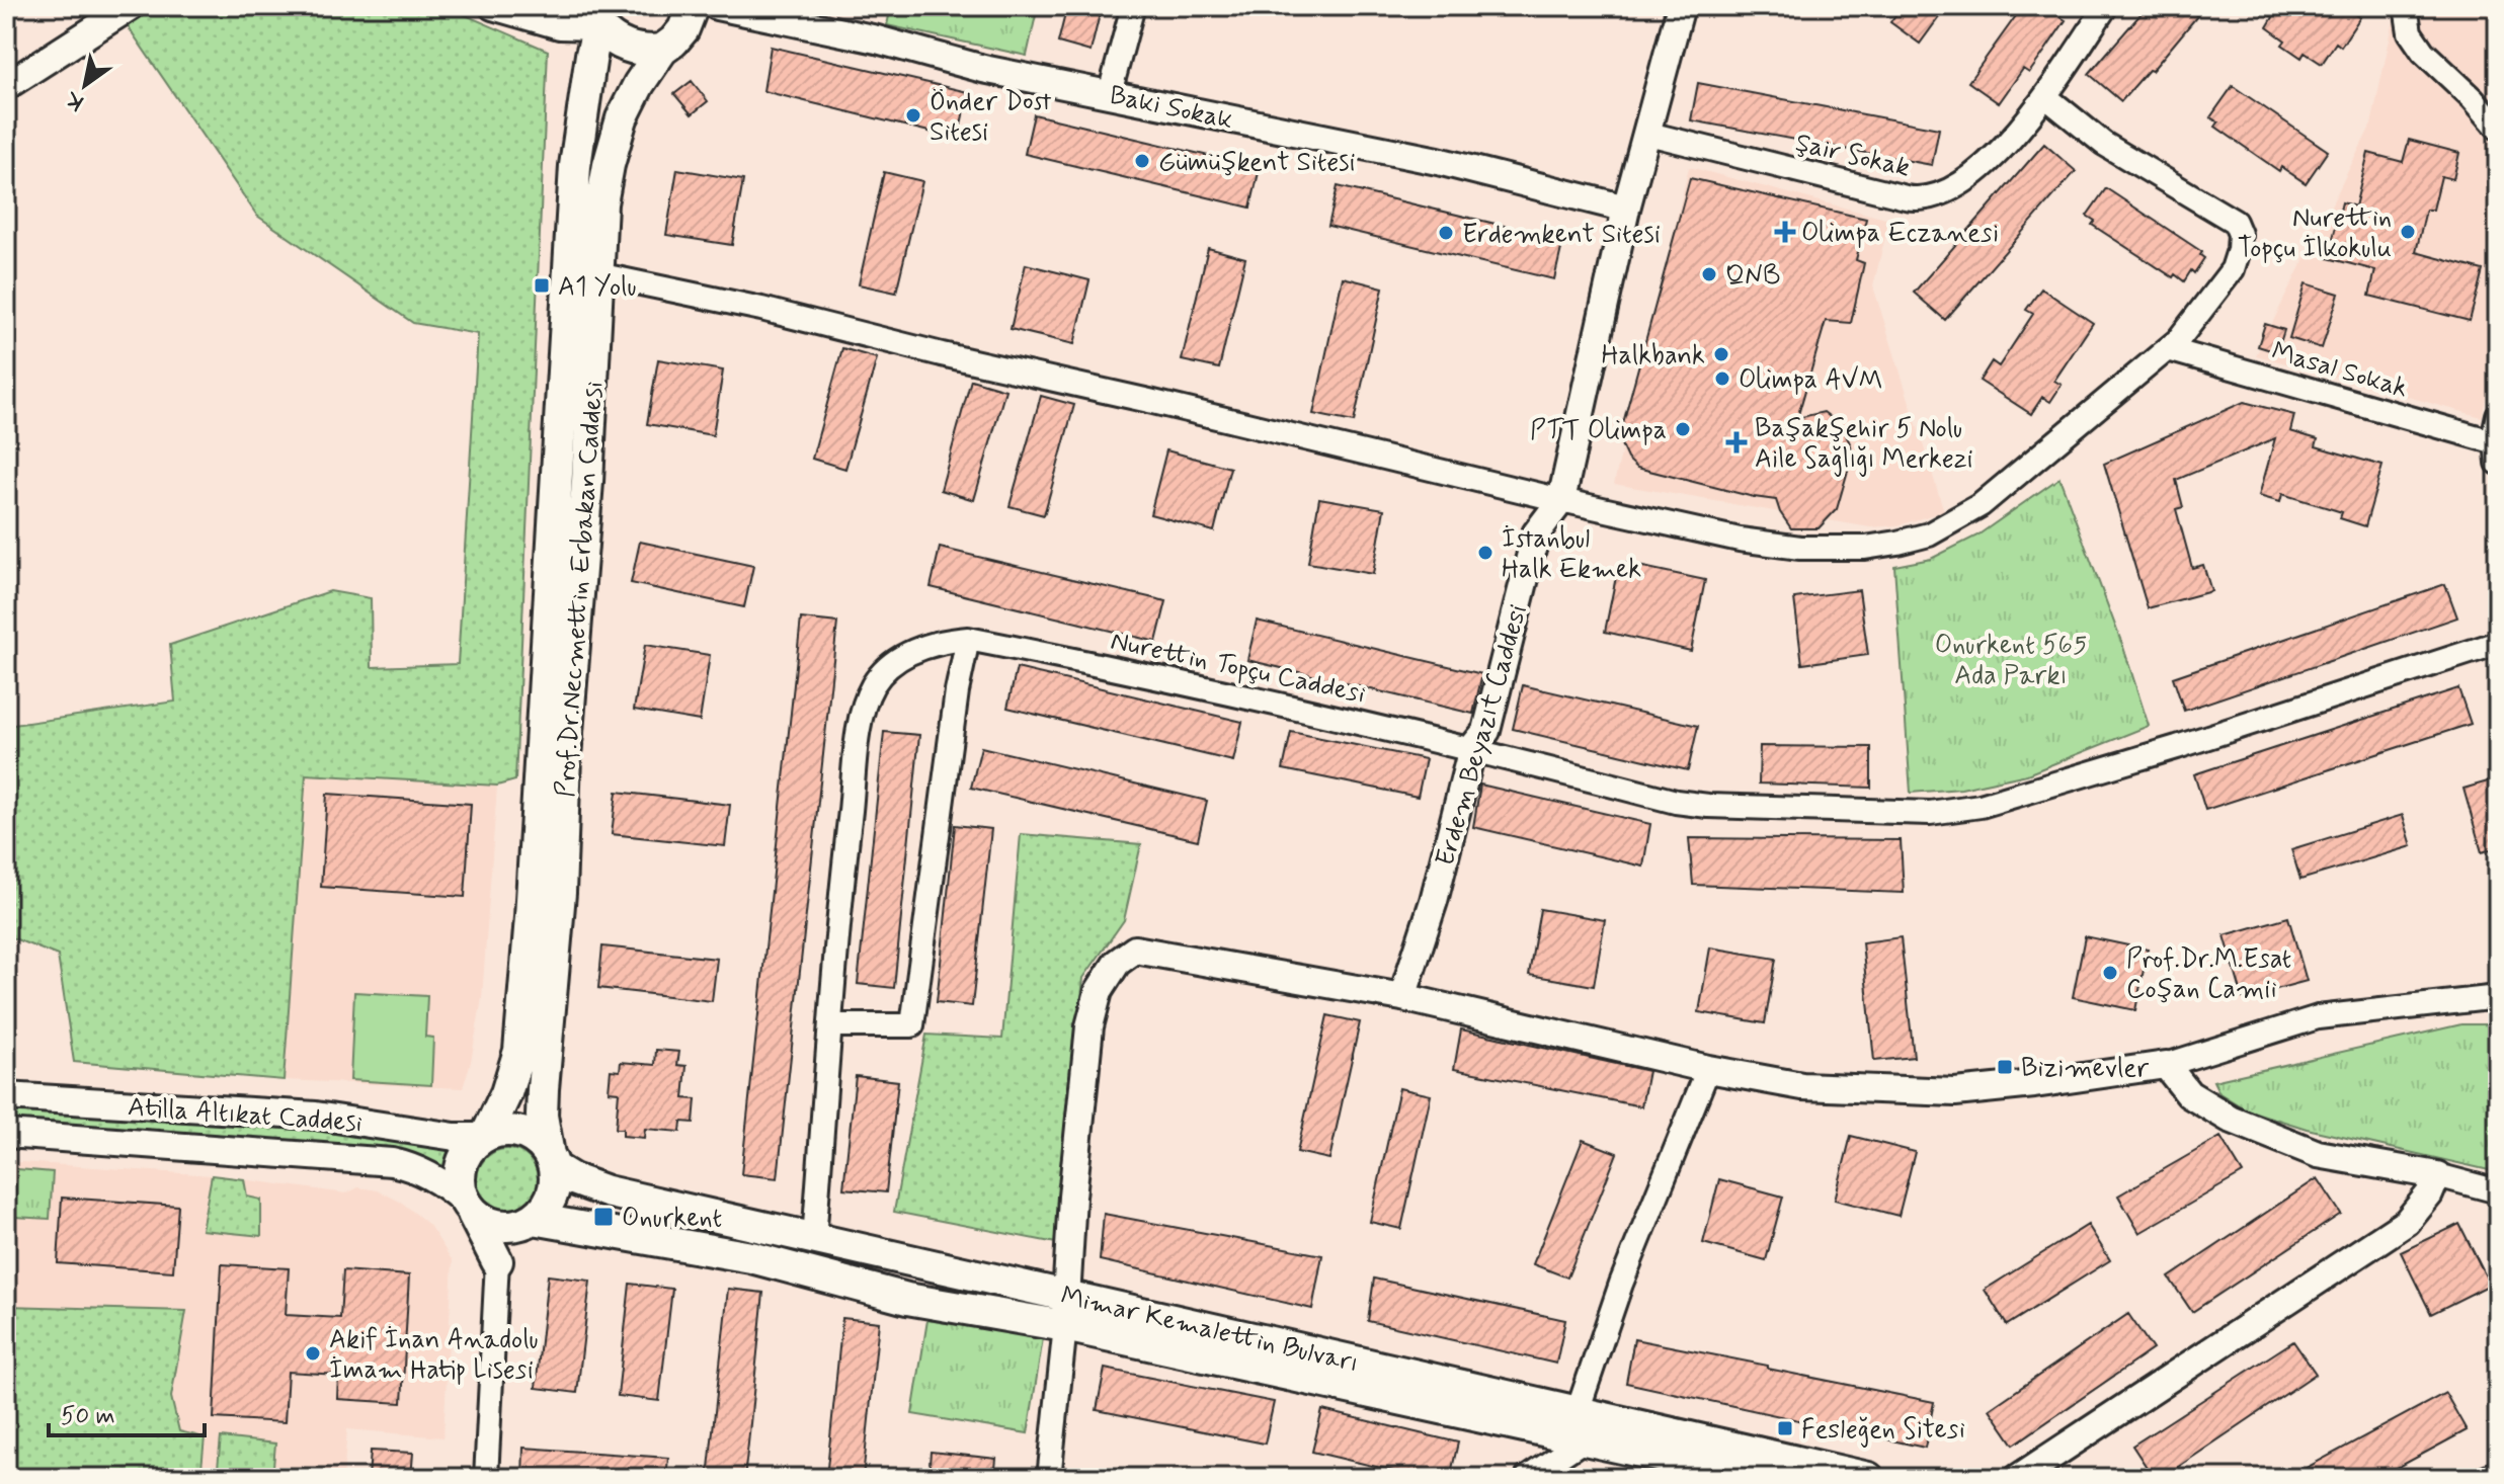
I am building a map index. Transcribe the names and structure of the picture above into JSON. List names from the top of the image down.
{
  "streets": {
    "main road": ["Prof.Dr.Necmettin Erbakan Caddesi", "Mimar Kemalettin Bulvarı"],
    "street": [
      "Baki Sokak",
      "Şair Sokak",
      "Masal Sokak",
      "Nurettin Topçu Caddesi",
      "Erdem Beyazıt Caddesi",
      "Atilla Altıkat Caddesi"
    ]
  },
  "crossings": [
    ["Baki Sokak", "Erdem Beyazıt Caddesi"],
    ["Şair Sokak", "Erdem Beyazıt Caddesi"],
    ["Prof.Dr.Necmettin Erbakan Caddesi", "Atilla Altıkat Caddesi"],
    ["Prof.Dr.Necmettin Erbakan Caddesi", "Mimar Kemalettin Bulvarı"],
    ["Nurettin Topçu Caddesi", "Erdem Beyazıt Caddesi"],
    ["Nurettin Topçu Caddesi", "Mimar Kemalettin Bulvarı"],
    ["Atilla Altıkat Caddesi", "Mimar Kemalettin Bulvarı"]
  ],
  "parks": ["Onurkent 565 Ada Parkı"],
  "places": {
    "other": [
      "Önder Dost Sitesi",
      "Gümüşkent Sitesi",
      "Nurettin Topçu İlkokulu",
      "Erdemkent Sitesi",
      "QNB",
      "Halkbank",
      "Olimpa AVM",
      "PTT Olimpa",
      "İstanbul Halk Ekmek",
      "Prof.Dr.M.Esat Coşan Camii",
      "Akif İnan Anadolu İmam Hatip Lisesi"
    ],
    "health": ["Olimpa Eczanesi", "Başakşehir 5 Nolu Aile Sağlığı Merkezi"],
    "transit": [
      "A1 Yolu",
      "Bizimevler",
      "Onurkent",
      "Fesleğen Sitesi"
    ]
  },
  "scale_bar": "50 m",
  "north": "bottom left"
}
